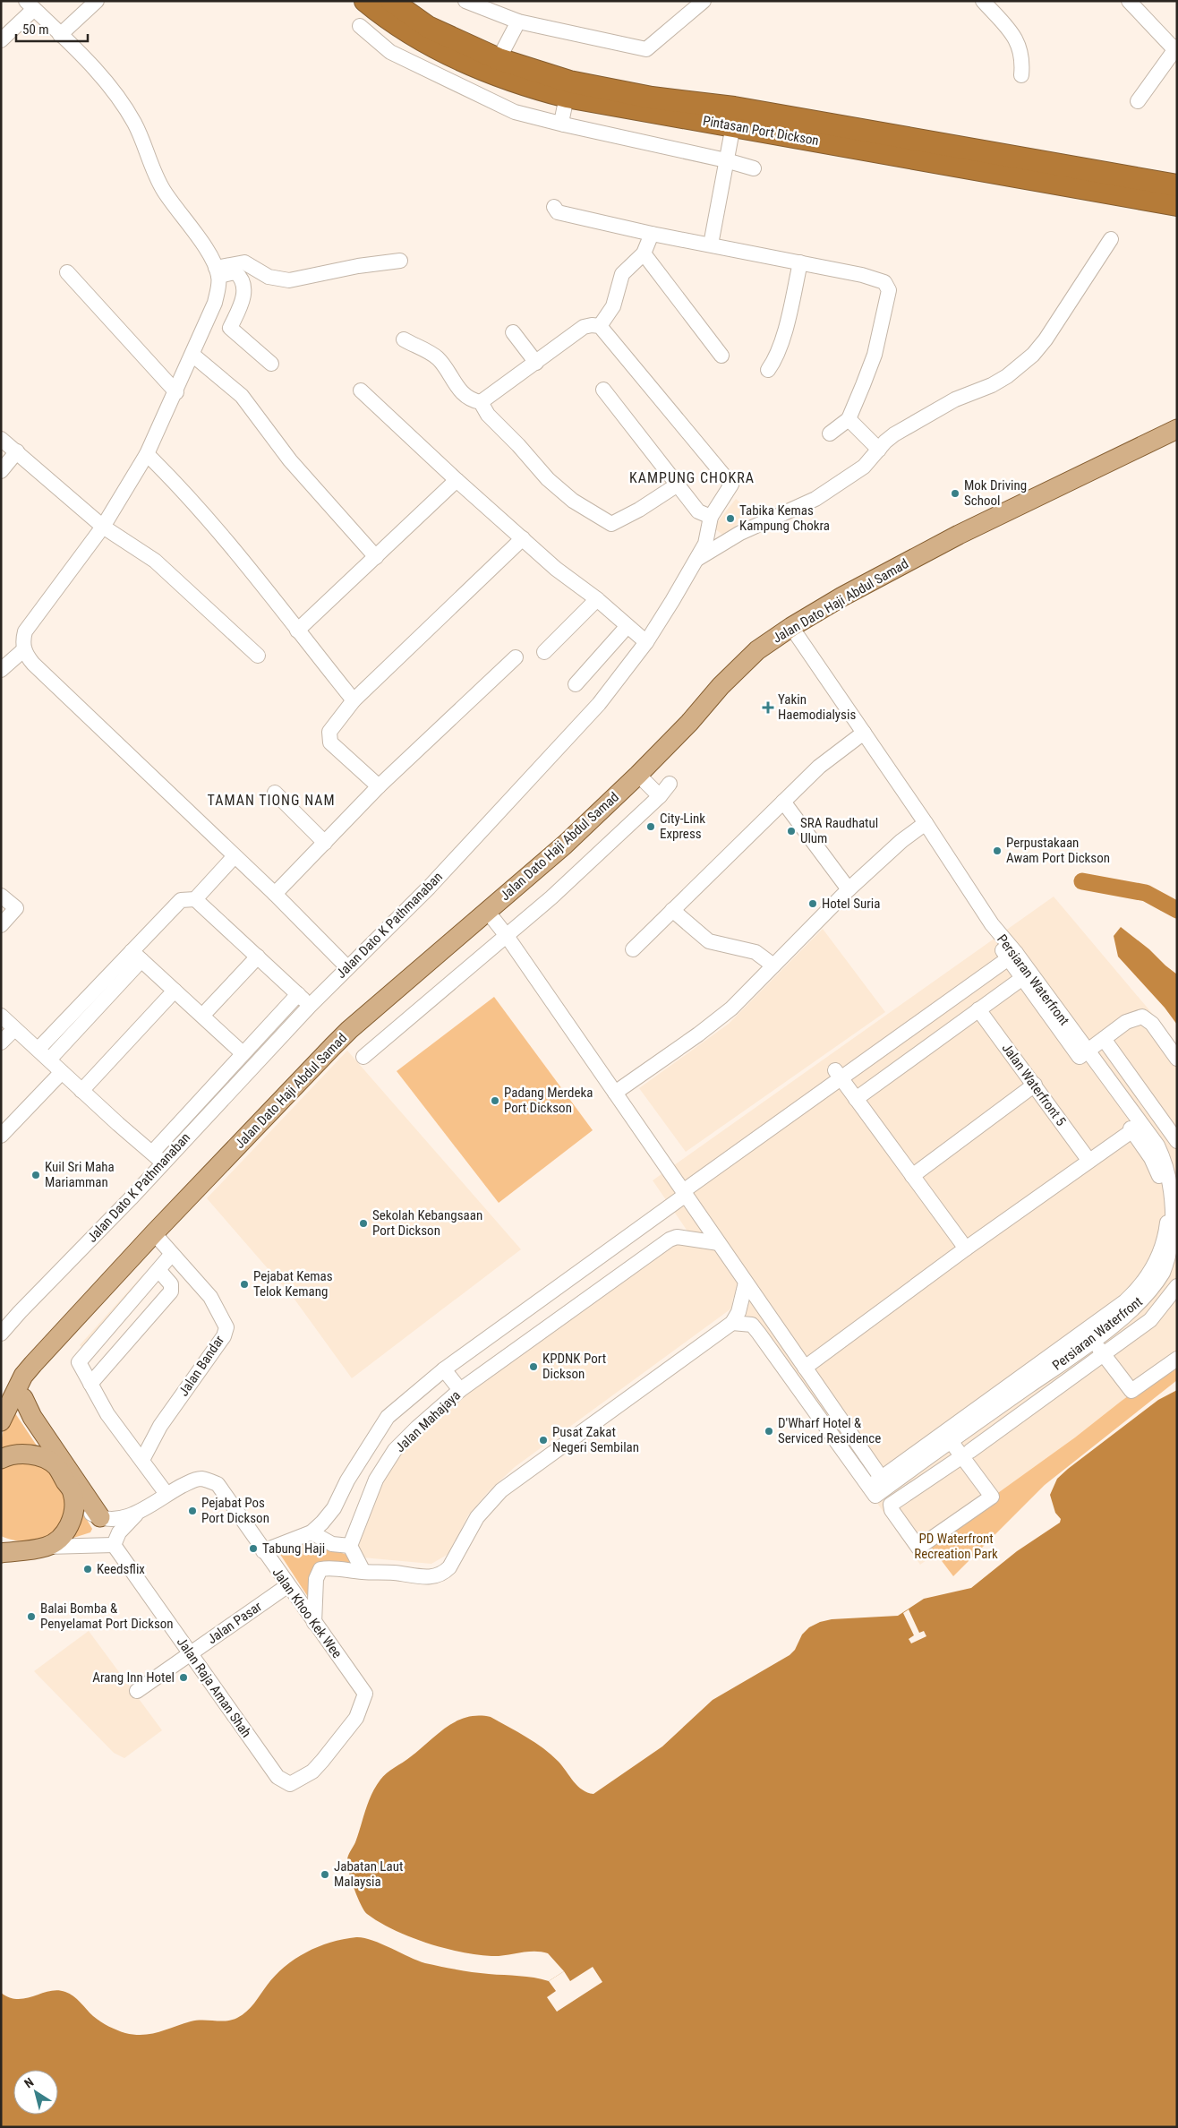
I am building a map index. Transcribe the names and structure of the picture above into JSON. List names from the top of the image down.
{
  "streets": {
    "highway": ["Pintasan Port Dickson"],
    "main road": ["Jalan Dato Haji Abdul Samad"],
    "street": [
      "Jalan Dato K Pathmanaban",
      "Persiaran Waterfront",
      "Jalan Waterfront 5",
      "Jalan Bandar",
      "Jalan Mahajaya",
      "Jalan Khoo Kek Wee",
      "Jalan Pasar",
      "Jalan Raja Aman Shah"
    ]
  },
  "crossings": [
    ["Jalan Dato Haji Abdul Samad", "Persiaran Waterfront"],
    ["Jalan Dato Haji Abdul Samad", "Jalan Bandar"],
    ["Jalan Khoo Kek Wee", "Jalan Pasar"],
    ["Jalan Khoo Kek Wee", "Jalan Raja Aman Shah"],
    ["Jalan Pasar", "Jalan Raja Aman Shah"]
  ],
  "districts": ["KAMPUNG CHOKRA", "TAMAN TIONG NAM"],
  "parks": ["PD Waterfront Recreation Park"],
  "places": {
    "other": [
      "Mok Driving School",
      "Tabika Kemas Kampung Chokra",
      "City-Link Express",
      "SRA Raudhatul Ulum",
      "Perpustakaan Awam Port Dickson",
      "Hotel Suria",
      "Padang Merdeka Port Dickson",
      "Kuil Sri Maha Mariamman",
      "Sekolah Kebangsaan Port Dickson",
      "Pejabat Kemas Telok Kemang",
      "KPDNK Port Dickson",
      "D'Wharf Hotel & Serviced Residence",
      "Pusat Zakat Negeri Sembilan",
      "Pejabat Pos Port Dickson",
      "Tabung Haji",
      "Keedsflix",
      "Balai Bomba & Penyelamat Port Dickson",
      "Arang Inn Hotel",
      "Jabatan Laut Malaysia"
    ],
    "health": ["Yakin Haemodialysis"]
  },
  "scale_bar": "50 m",
  "north": "top left"
}
